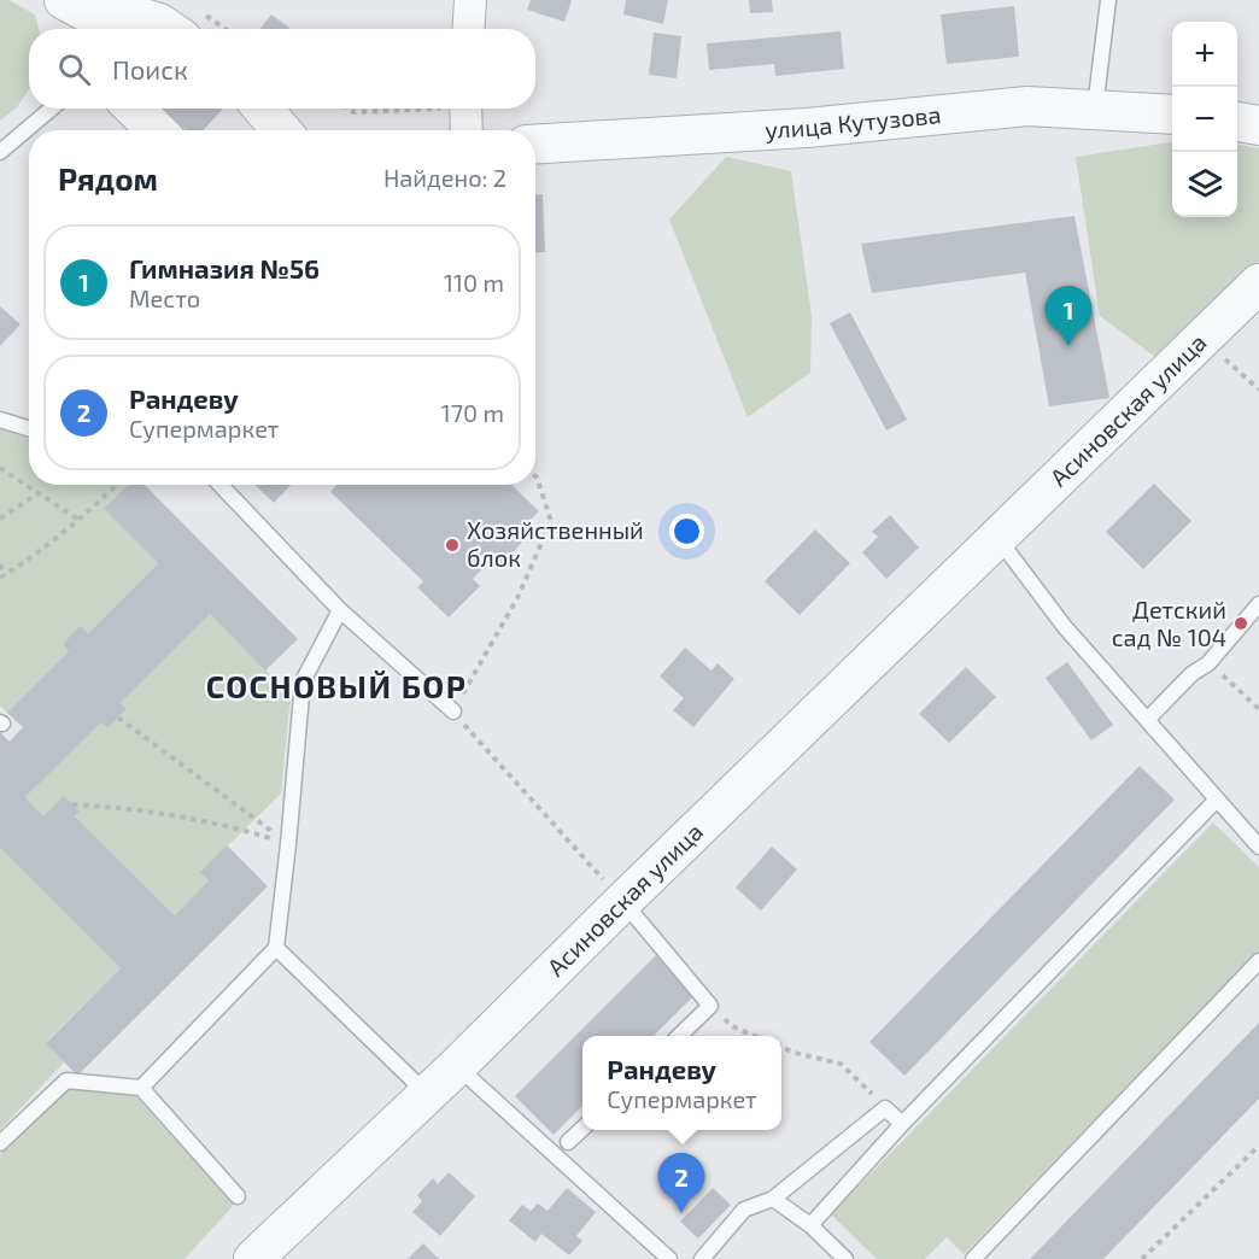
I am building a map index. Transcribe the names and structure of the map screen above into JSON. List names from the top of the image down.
{
  "streets": {
    "street": ["улица Кутузова", "Асиновская улица"]
  },
  "districts": ["СОСНОВЫЙ БОР"],
  "places": ["Хозяйственный блок", "Детский сад № 104"],
  "page": {
    "map_buttons": ["+", "−"],
    "search": "Поиск",
    "heading": ["Рядом", "Найдено: 2"],
    "list": [
      {
        "mark": "1",
        "name": "Гимназия №56",
        "note": "Место",
        "value": "110 m"
      },
      {
        "mark": "2",
        "name": "Рандеву",
        "note": "Супермаркет",
        "value": "170 m"
      }
    ],
    "pins": ["1", "2"],
    "popup": ["Рандеву", "Супермаркет"]
  }
}
